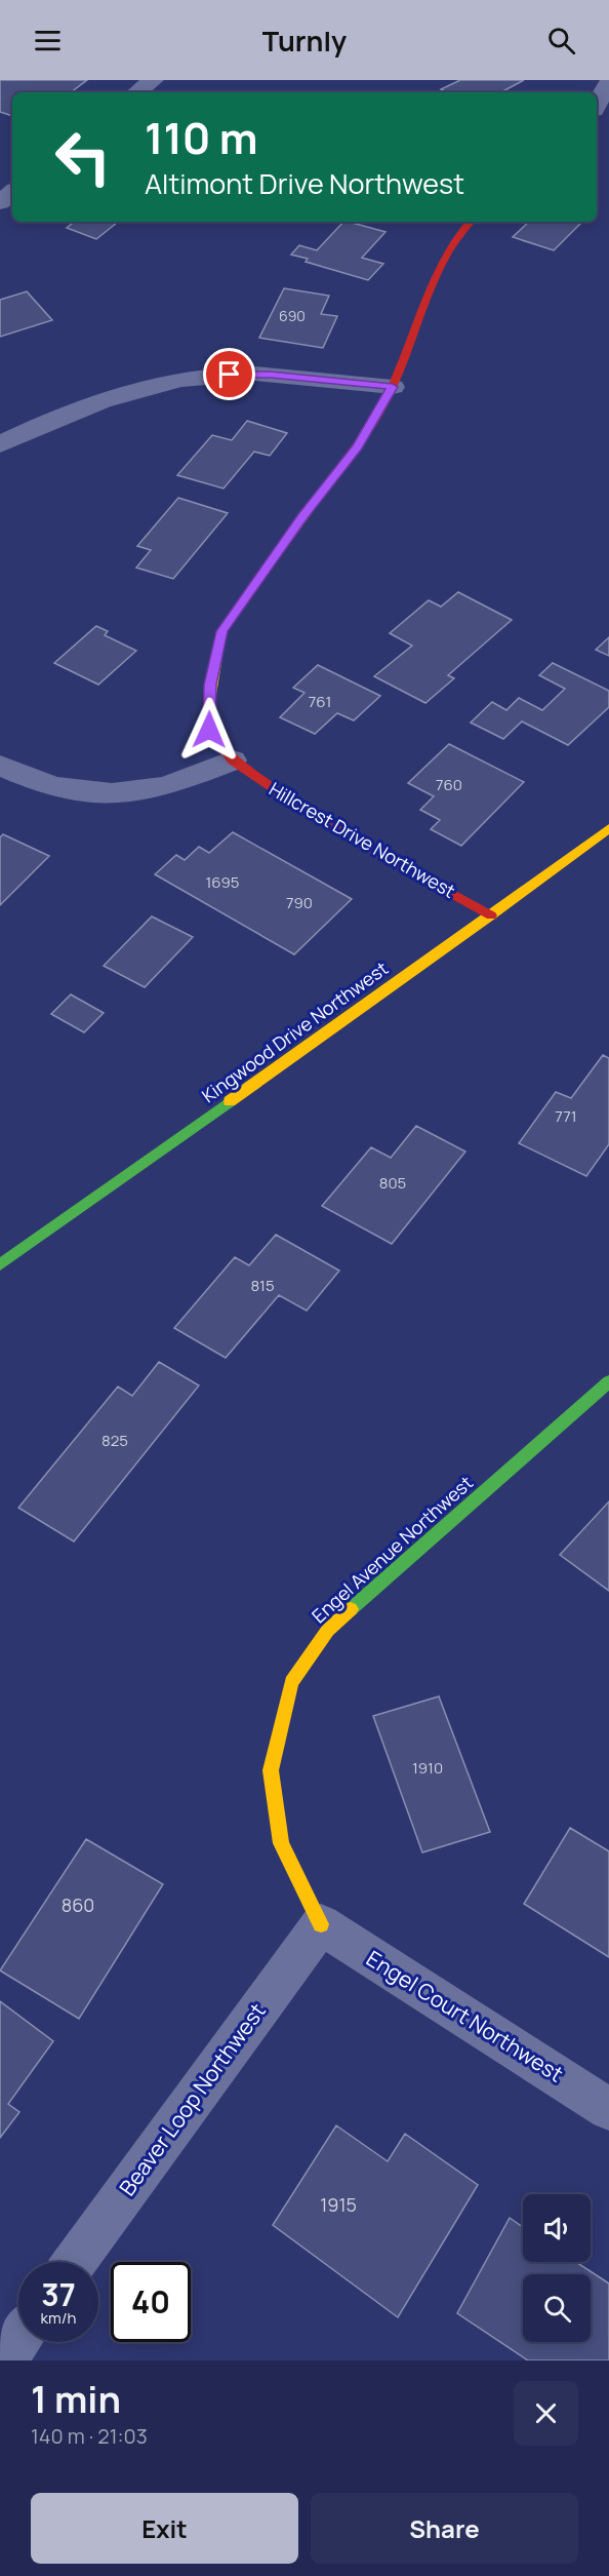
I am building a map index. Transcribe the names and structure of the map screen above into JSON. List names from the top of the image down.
{
  "streets": {
    "street": [
      "Hillcrest Drive Northwest",
      "Kingwood Drive Northwest",
      "Engel Avenue Northwest",
      "Engel Court Northwest",
      "Beaver Loop Northwest"
    ]
  },
  "crossings": [
    ["Hillcrest Drive Northwest", "Kingwood Drive Northwest"],
    ["Engel Avenue Northwest", "Engel Court Northwest"],
    ["Engel Avenue Northwest", "Beaver Loop Northwest"],
    ["Engel Court Northwest", "Beaver Loop Northwest"]
  ],
  "house_numbers": [
    "690",
    "761",
    "760",
    "1695",
    "790",
    "771",
    "805",
    "815",
    "825",
    "1910",
    "860",
    "1915"
  ],
  "page": {
    "header": "Turnly",
    "turn": ["110 m", "Altimont Drive Northwest"],
    "speed": "37 km/h",
    "limit": "40",
    "heading": ["1 min", "140 m · 21:03"],
    "buttons": ["Exit", "Share"]
  }
}
